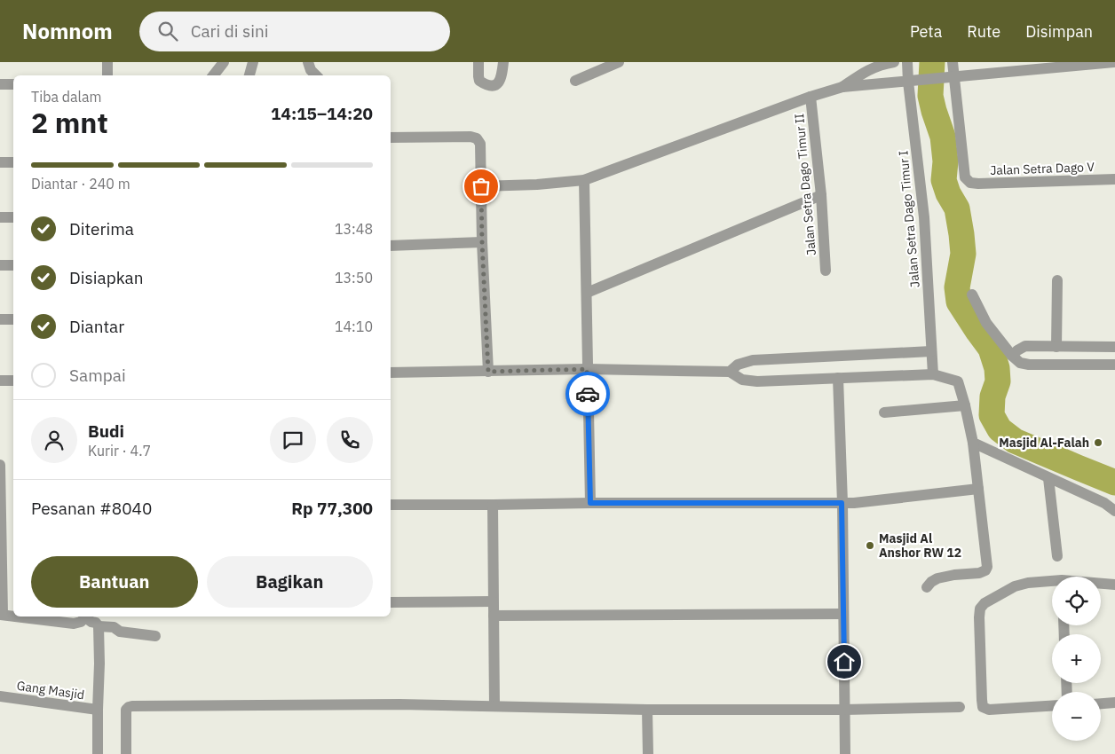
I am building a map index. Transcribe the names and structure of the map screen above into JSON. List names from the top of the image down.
{
  "streets": {
    "street": [
      "Jalan Setra Dago V",
      "Jalan Setra Dago Timur II",
      "Jalan Setra Dago Timur I",
      "Gang Masjid"
    ]
  },
  "places": ["Masjid Al-Falah", "Masjid Al Anshor RW 12"],
  "page": {
    "header": "Nomnom",
    "search": "Cari di sini",
    "nav": ["Peta", "Rute", "Disimpan"],
    "heading": ["2 mnt", "Tiba dalam", "14:15–14:20"],
    "panel": [
      "Budi",
      "Kurir · 4.7",
      "Pesanan #8040",
      "Rp 77,300"
    ],
    "bar": "Diantar · 240 m",
    "list": [
      ["Diterima", "13:48"],
      ["Disiapkan", "13:50"],
      ["Diantar", "14:10"],
      "Sampai"
    ],
    "buttons": ["Bantuan", "Bagikan"],
    "map_buttons": ["+", "−"]
  }
}
